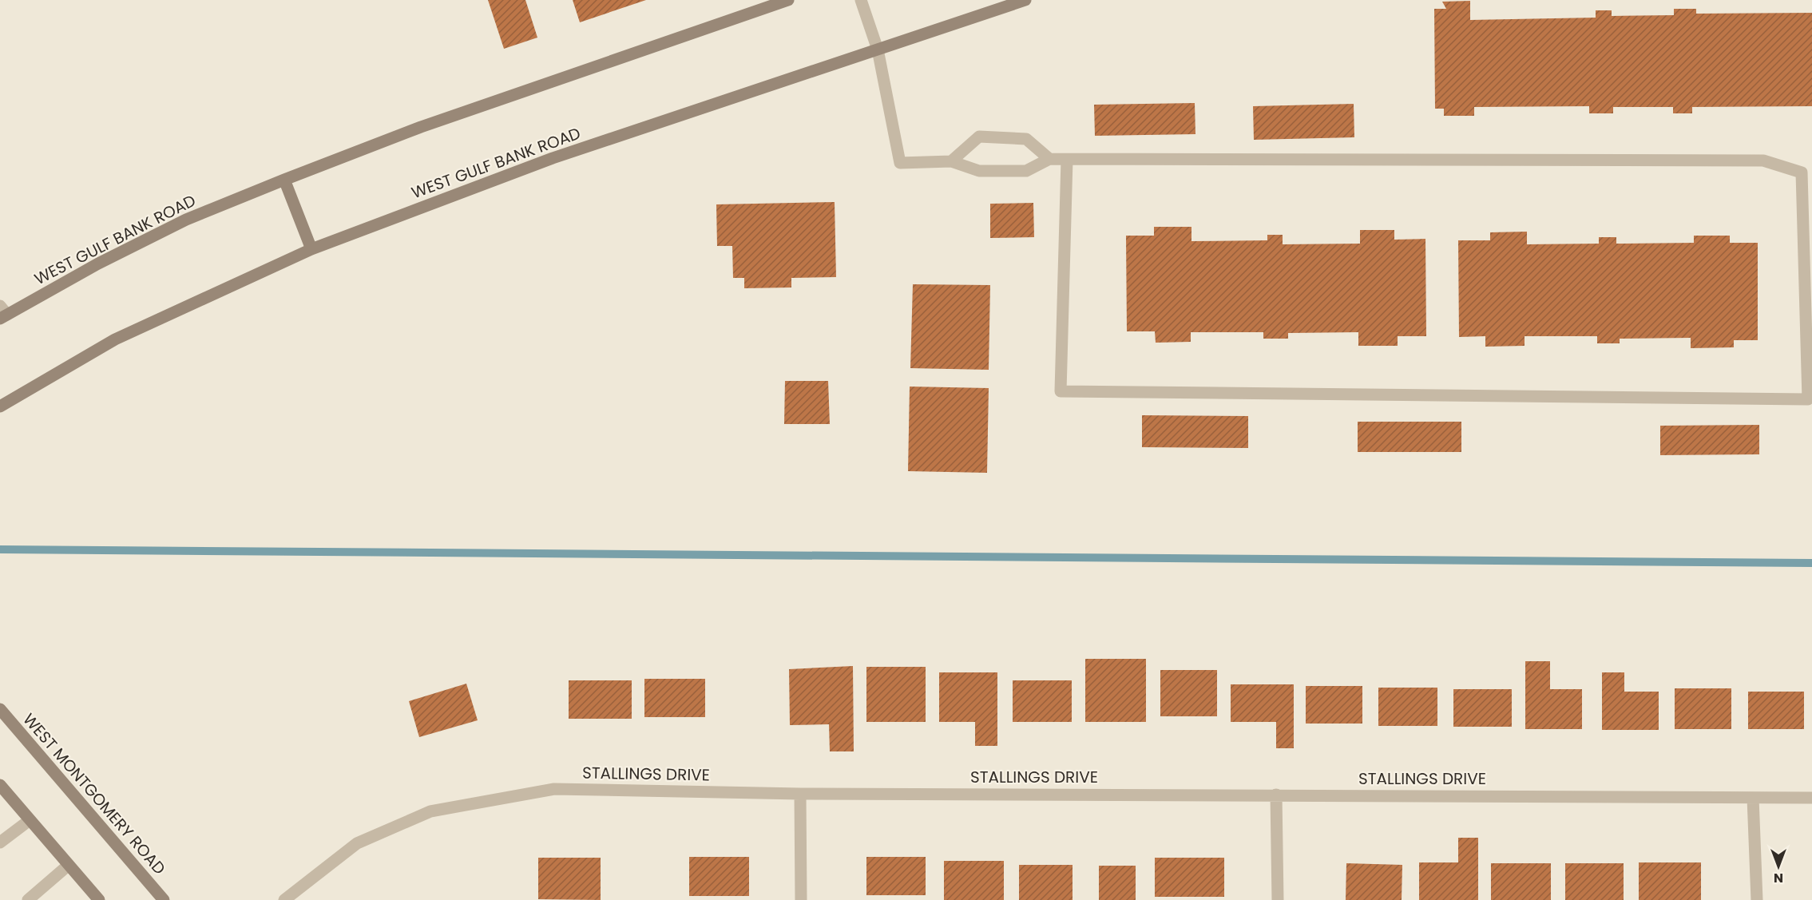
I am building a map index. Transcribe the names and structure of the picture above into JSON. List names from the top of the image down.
{
  "streets": {
    "main road": ["WEST GULF BANK ROAD", "WEST MONTGOMERY ROAD"],
    "street": ["STALLINGS DRIVE"]
  },
  "north": "bottom"
}
